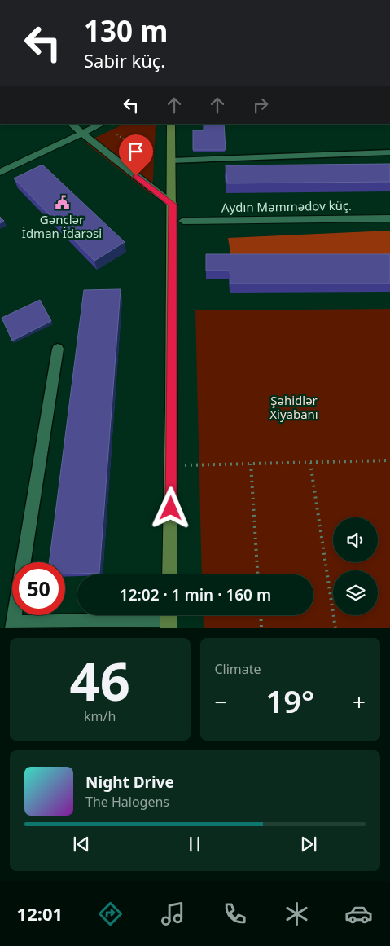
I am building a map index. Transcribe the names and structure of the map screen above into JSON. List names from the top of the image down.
{
  "streets": {
    "street": ["Aydın Məmmədov küç."]
  },
  "parks": ["Şəhidlər Xiyabanı"],
  "places": {
    "public building": ["Gənclər İdman İdarəsi"]
  },
  "page": {
    "turn": ["130 m", "Sabir küç."],
    "limit": "50",
    "trip": "12:02 · 1 min · 160 m",
    "tile": [
      ["46", "km/h"],
      "Climate"
    ],
    "heat": ["−", "19°", "+"],
    "song": ["Night Drive", "The Halogens"],
    "tabs": "12:01"
  }
}
